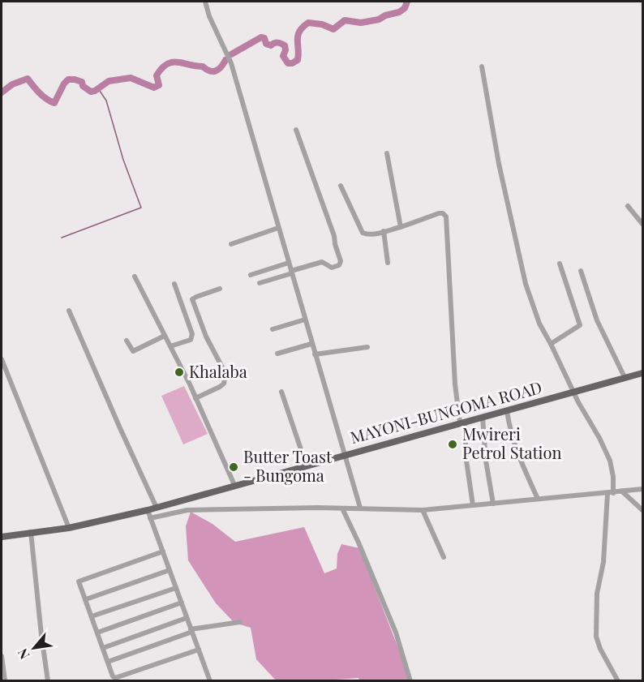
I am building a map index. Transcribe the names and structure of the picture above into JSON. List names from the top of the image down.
{
  "streets": {
    "main road": ["MAYONI-BUNGOMA ROAD"]
  },
  "places": ["Khalaba", "Mwireri Petrol Station", "Butter Toast - Bungoma"],
  "north": "bottom left"
}
